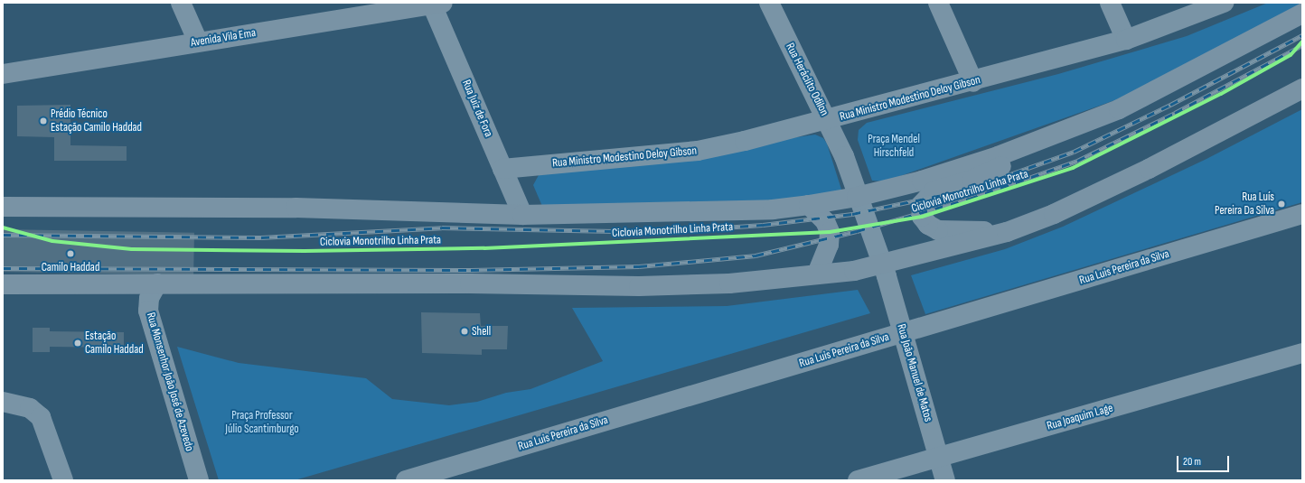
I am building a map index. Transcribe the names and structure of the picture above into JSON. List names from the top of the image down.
{
  "streets": {
    "main road": ["Avenida Vila Ema"],
    "street": [
      "Rua Heráclito Odilon",
      "Rua Ministro Modestino Deloy Gibson",
      "Rua Juiz de Fora",
      "Rua Luis Pereira da Silva",
      "Rua João Manuel de Matos",
      "Rua Monsenhor João José de Azevedo",
      "Rua Joaquim Lage"
    ],
    "cycle path": ["Ciclovia Monotrilho Linha Prata"]
  },
  "crossings": [
    ["Avenida Vila Ema", "Rua Juiz de Fora"],
    ["Rua Heráclito Odilon", "Rua Ministro Modestino Deloy Gibson"],
    ["Rua Heráclito Odilon", "Rua João Manuel de Matos"],
    ["Rua Ministro Modestino Deloy Gibson", "Rua Juiz de Fora"],
    ["Rua Luis Pereira da Silva", "Rua João Manuel de Matos"],
    ["Rua João Manuel de Matos", "Rua Joaquim Lage"]
  ],
  "parks": ["Praça Mendel Hirschfeld", "Praça Professor Júlio Scantimburgo"],
  "places": [
    "Prédio Técnico Estação Camilo Haddad",
    "Rua Luís Pereira Da Silva",
    "Camilo Haddad",
    "Shell",
    "Estação Camilo Haddad"
  ],
  "scale_bar": "20 m"
}
